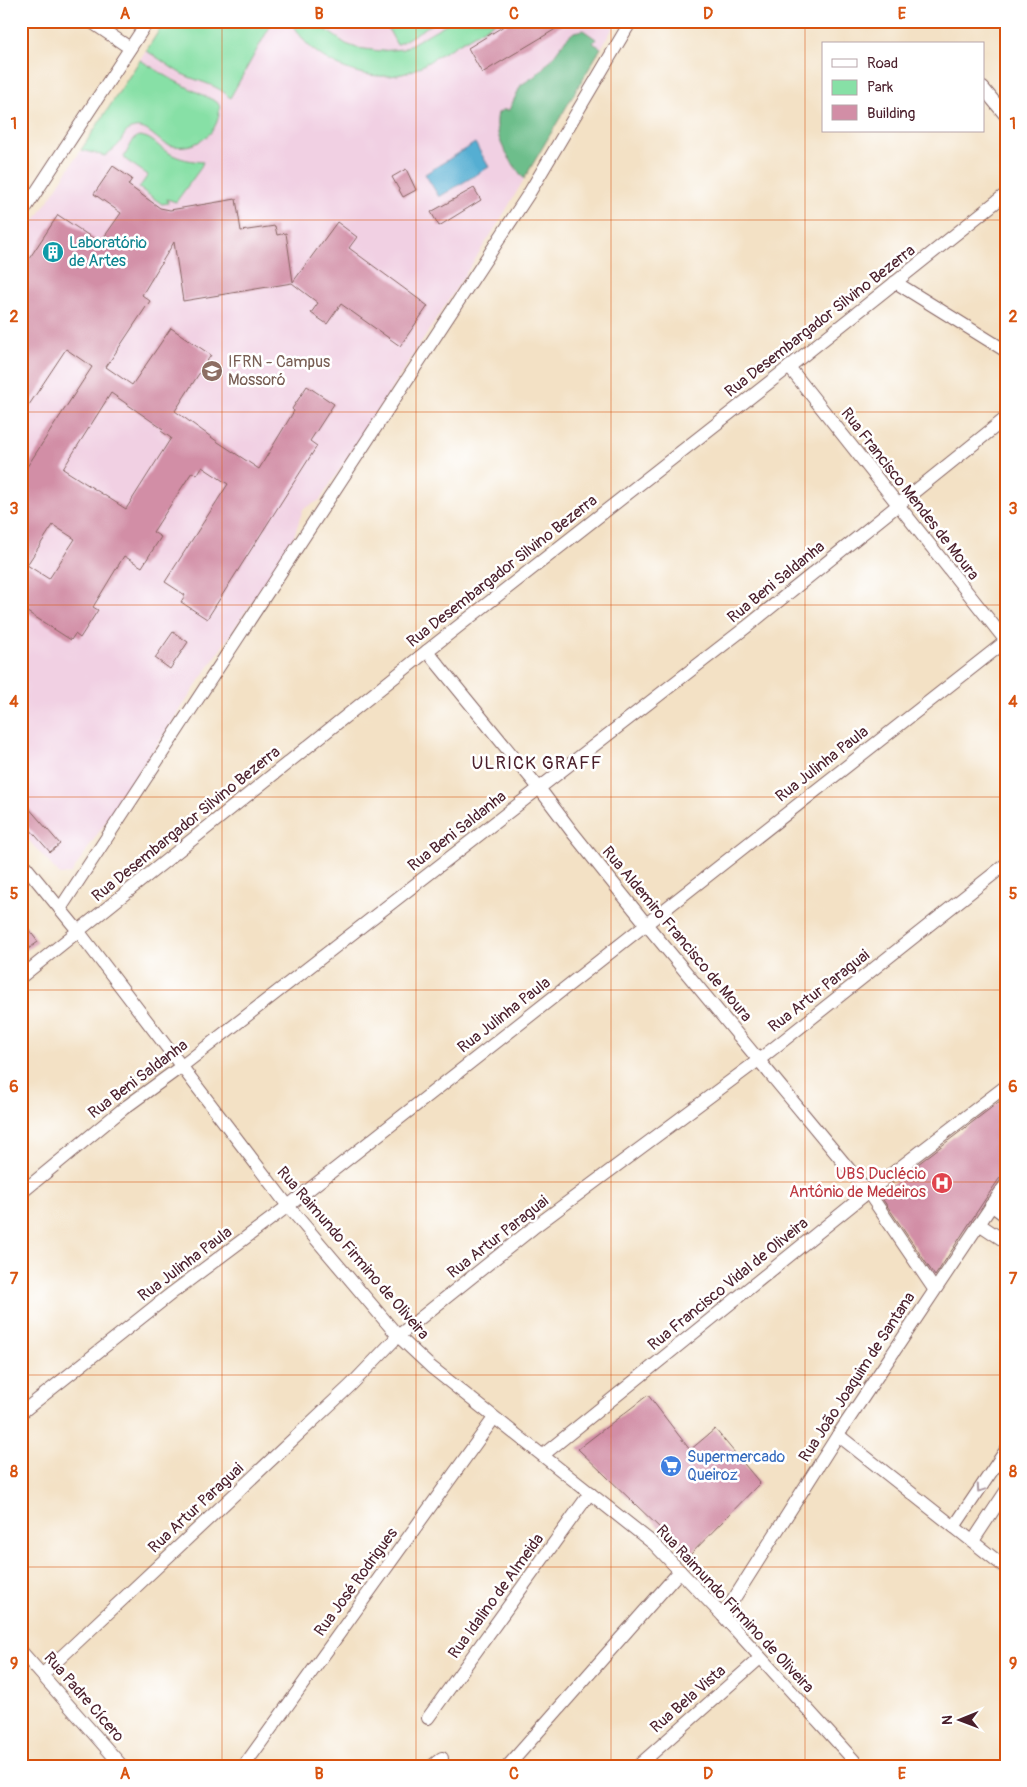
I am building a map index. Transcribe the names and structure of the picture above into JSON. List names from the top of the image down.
{
  "streets": {
    "street": [
      "Rua Desembargador Silvino Bezerra",
      "Rua Francisco Mendes de Moura",
      "Rua Beni Saldanha",
      "Rua Julinha Paula",
      "Rua Aldemiro Francisco de Moura",
      "Rua Artur Paraguai",
      "Rua Raimundo Firmino de Oliveira",
      "Rua Francisco Vidal de Oliveira",
      "Rua João Joaquim de Santana",
      "Rua José Rodrigues",
      "Rua Idalino de Almeida",
      "Rua Padre Cícero",
      "Rua Bela Vista"
    ]
  },
  "crossings": [
    ["Rua Desembargador Silvino Bezerra", "Rua Francisco Mendes de Moura"],
    ["Rua Desembargador Silvino Bezerra", "Rua Aldemiro Francisco de Moura"],
    ["Rua Desembargador Silvino Bezerra", "Rua Raimundo Firmino de Oliveira"],
    ["Rua Francisco Mendes de Moura", "Rua Beni Saldanha"],
    ["Rua Francisco Mendes de Moura", "Rua Julinha Paula"],
    ["Rua Beni Saldanha", "Rua Aldemiro Francisco de Moura"],
    ["Rua Beni Saldanha", "Rua Raimundo Firmino de Oliveira"],
    ["Rua Julinha Paula", "Rua Aldemiro Francisco de Moura"],
    ["Rua Julinha Paula", "Rua Raimundo Firmino de Oliveira"],
    ["Rua Aldemiro Francisco de Moura", "Rua Artur Paraguai"],
    ["Rua Aldemiro Francisco de Moura", "Rua Francisco Vidal de Oliveira"],
    ["Rua Aldemiro Francisco de Moura", "Rua João Joaquim de Santana"],
    ["Rua Artur Paraguai", "Rua Raimundo Firmino de Oliveira"],
    ["Rua Artur Paraguai", "Rua Padre Cícero"],
    ["Rua Raimundo Firmino de Oliveira", "Rua Francisco Vidal de Oliveira"],
    ["Rua Raimundo Firmino de Oliveira", "Rua João Joaquim de Santana"],
    ["Rua Raimundo Firmino de Oliveira", "Rua José Rodrigues"],
    ["Rua Raimundo Firmino de Oliveira", "Rua Idalino de Almeida"],
    ["Rua Raimundo Firmino de Oliveira", "Rua Bela Vista"]
  ],
  "districts": ["ULRICK GRAFF"],
  "places": {
    "building": ["Laboratório de Artes"],
    "school or university": ["IFRN - Campus Mossoró"],
    "hospital": ["UBS Duclécio Antônio de Medeiros"],
    "supermarket": ["Supermercado Queiroz"]
  },
  "legend": ["Road", "Park", "Building"],
  "north": "left",
  "grid": {
    "columns": [
      "A",
      "B",
      "C",
      "D",
      "E"
    ],
    "rows": [
      "1",
      "2",
      "3",
      "4",
      "5",
      "6",
      "7",
      "8",
      "9"
    ]
  }
}
